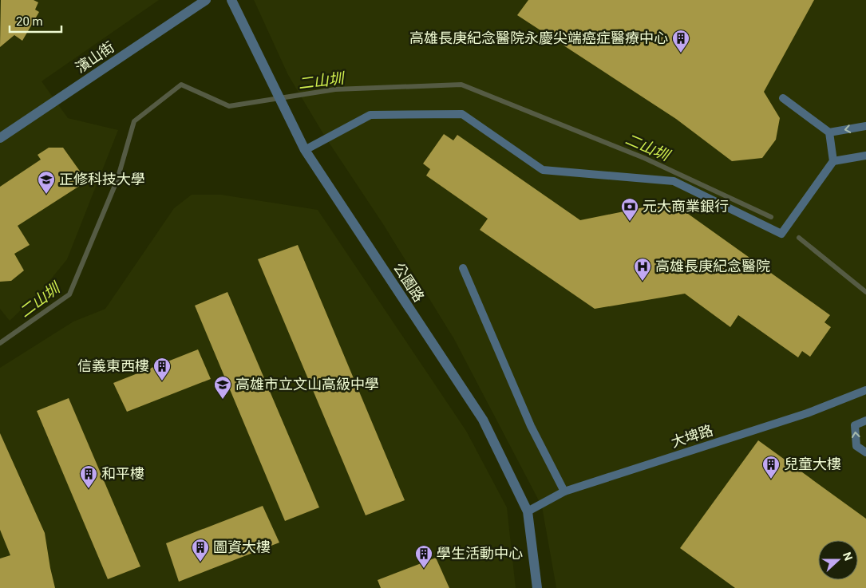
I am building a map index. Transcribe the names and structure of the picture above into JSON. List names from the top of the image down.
{
  "streets": {
    "street": ["濱山街", "公園路"],
    "lane": ["大埤路"]
  },
  "crossings": [
    ["公園路", "大埤路"]
  ],
  "water": ["二山圳"],
  "places": {
    "building": [
      "高雄長庚紀念醫院永慶尖端癌症醫療中心",
      "信義東西樓",
      "兒童大樓",
      "和平樓",
      "圖資大樓",
      "學生活動中心"
    ],
    "school or university": ["正修科技大學", "高雄市立文山高級中學"],
    "bank": ["元大商業銀行"],
    "hospital": ["高雄長庚紀念醫院"]
  },
  "scale_bar": "20 m",
  "north": "right"
}
